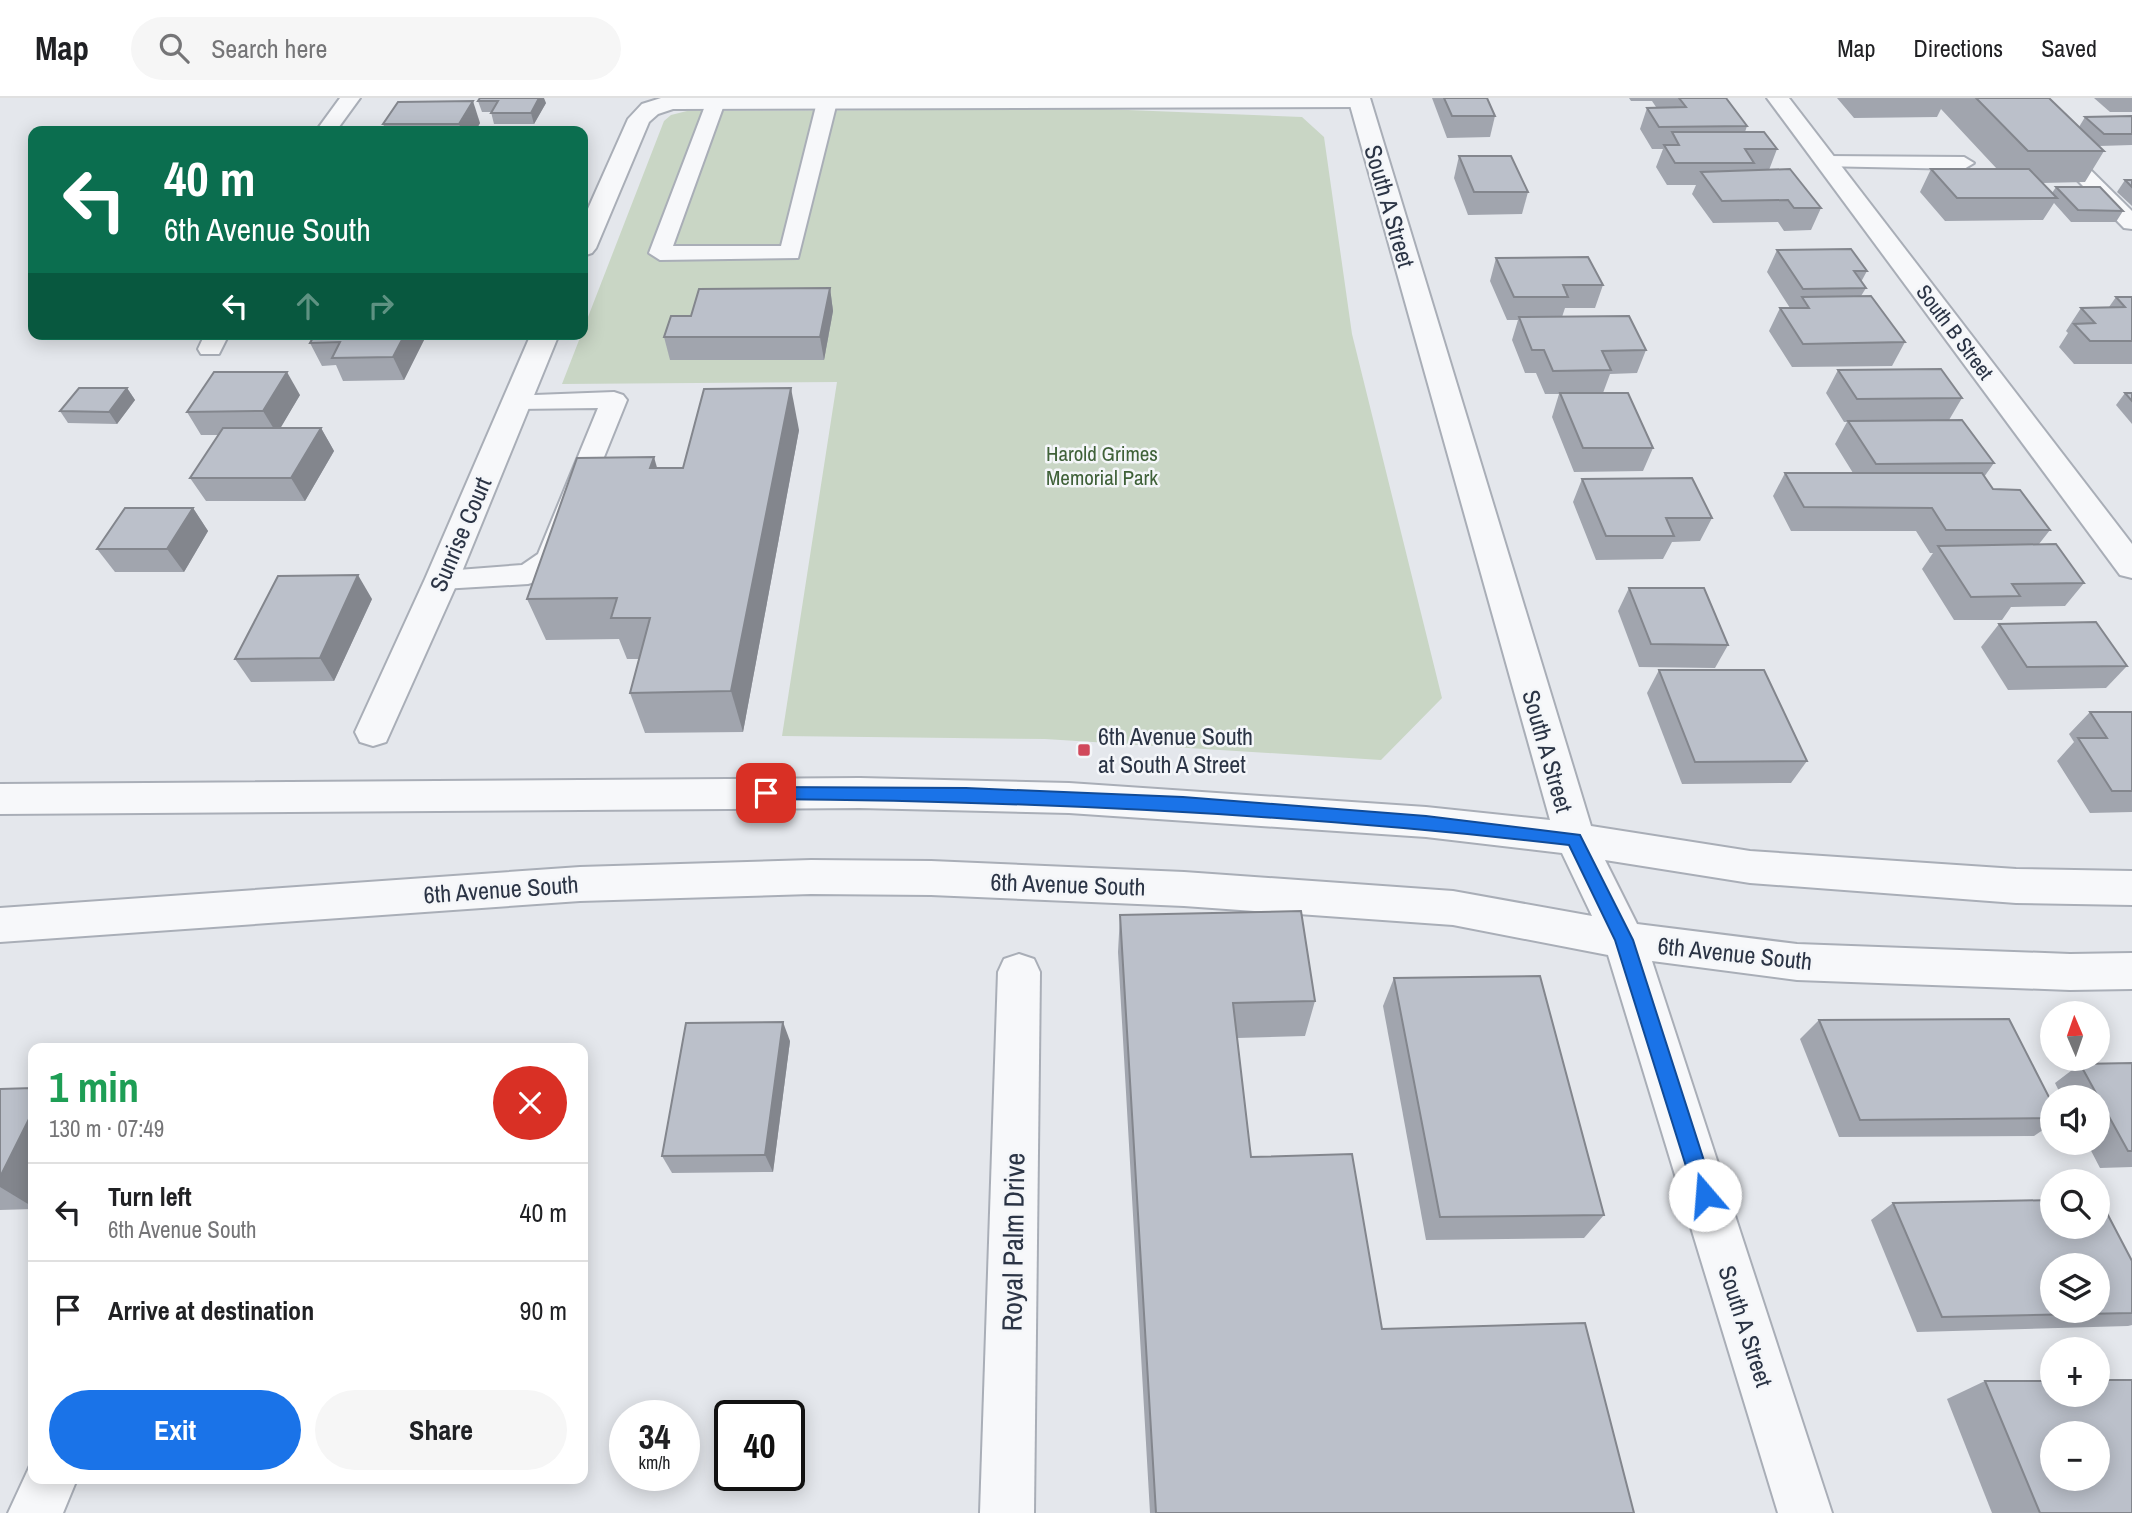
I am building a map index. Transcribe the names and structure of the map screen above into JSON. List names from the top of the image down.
{
  "streets": {
    "street": [
      "South A Street",
      "South B Street",
      "Sunrise Court",
      "6th Avenue South",
      "Royal Palm Drive"
    ]
  },
  "crossings": [
    ["South A Street", "6th Avenue South"]
  ],
  "parks": ["Harold Grimes Memorial Park"],
  "places": {
    "transit": ["6th Avenue South at South A Street"]
  },
  "north": "top",
  "page": {
    "header": "Map",
    "search": "Search here",
    "nav": ["Map", "Directions", "Saved"],
    "turn": ["40 m", "6th Avenue South"],
    "map_buttons": ["+", "−"],
    "heading": ["1 min", "130 m · 07:49"],
    "list": [
      {
        "name": "Turn left",
        "note": "6th Avenue South",
        "value": "40 m"
      },
      {
        "name": "Arrive at destination",
        "value": "90 m"
      }
    ],
    "buttons": ["Exit", "Share"],
    "speed": "34 km/h",
    "limit": "40"
  }
}
